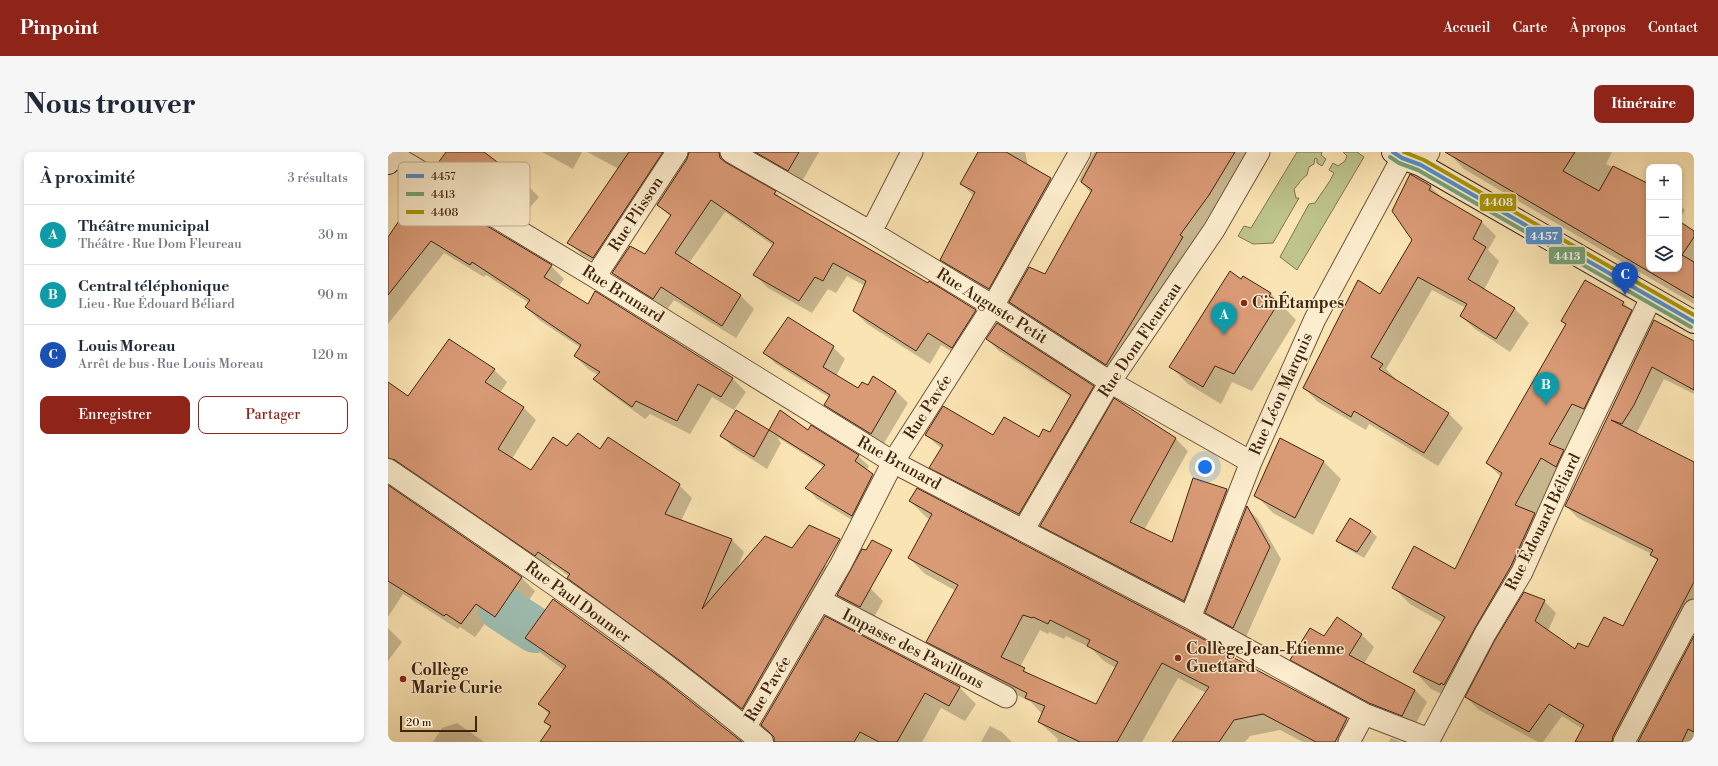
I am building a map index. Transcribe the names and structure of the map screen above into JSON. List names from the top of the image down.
{
  "streets": {
    "street": [
      "Rue Plisson",
      "Rue Brunard",
      "Rue Auguste Petit",
      "Rue Dom Fleureau",
      "Rue Léon Marquis",
      "Rue Pavée",
      "Rue Édouard Béliard",
      "Rue Paul Doumer",
      "Impasse des Pavillons"
    ]
  },
  "crossings": [
    ["Rue Plisson", "Rue Brunard"],
    ["Rue Brunard", "Rue Dom Fleureau"],
    ["Rue Brunard", "Rue Léon Marquis"],
    ["Rue Brunard", "Rue Pavée"],
    ["Rue Brunard", "Rue Édouard Béliard"],
    ["Rue Auguste Petit", "Rue Dom Fleureau"],
    ["Rue Auguste Petit", "Rue Léon Marquis"],
    ["Rue Auguste Petit", "Rue Pavée"],
    ["Rue Pavée", "Rue Paul Doumer"],
    ["Rue Pavée", "Impasse des Pavillons"]
  ],
  "places": ["CinÉtampes", "Collège Jean-Etienne Guettard", "Collège Marie Curie"],
  "lines": ["transit line 4457", "transit line 4408", "transit line 4413"],
  "legend": ["4457", "4413", "4408"],
  "scale_bar": "20 m",
  "page": {
    "header": "Pinpoint",
    "nav": [
      "Accueil",
      "Carte",
      "À propos",
      "Contact"
    ],
    "buttons": [
      "Itinéraire",
      ["Enregistrer", "Partager"]
    ],
    "title": "Nous trouver",
    "heading": ["À proximité", "3 résultats"],
    "map_buttons": ["+", "−"],
    "list": [
      {
        "mark": "A",
        "name": "Théâtre municipal",
        "note": "Théâtre · Rue Dom Fleureau",
        "value": "30 m"
      },
      {
        "mark": "B",
        "name": "Central téléphonique",
        "note": "Lieu · Rue Édouard Béliard",
        "value": "90 m"
      },
      {
        "mark": "C",
        "name": "Louis Moreau",
        "note": "Arrêt de bus · Rue Louis Moreau",
        "value": "120 m"
      }
    ],
    "pins": ["C", "A", "B"],
    "scale": "20 m"
  }
}
